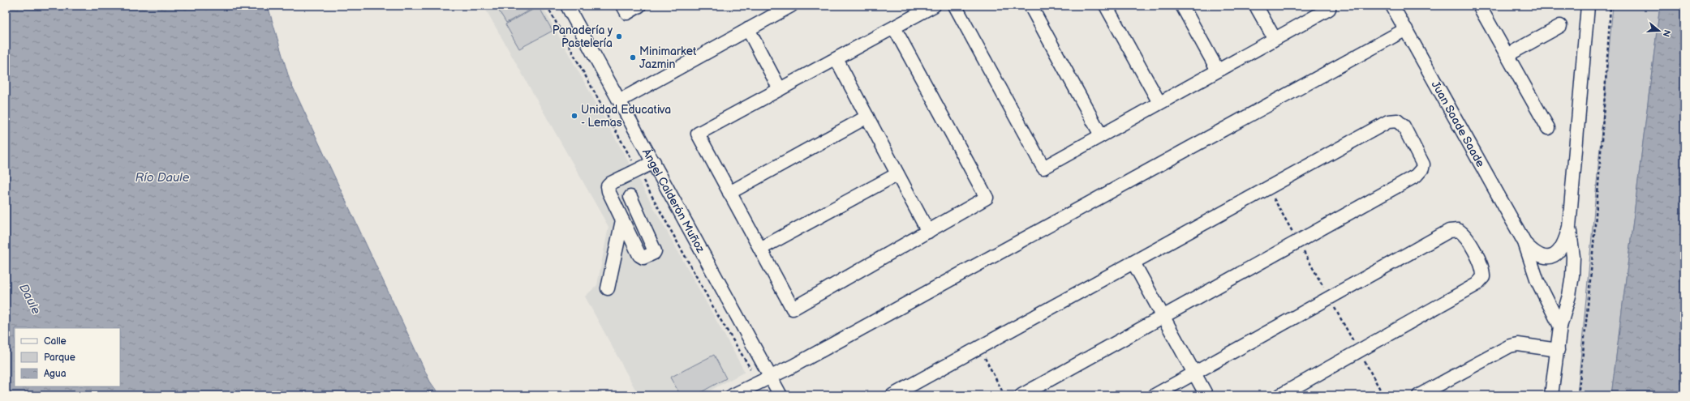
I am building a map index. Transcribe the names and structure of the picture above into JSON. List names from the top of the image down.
{
  "streets": {
    "street": ["Juan Saade Saade", "Ángel Calderón Muñoz"]
  },
  "water": ["Río Daule", "Daule"],
  "places": ["Panadería y Pastelería", "Minimarket Jazmin", "Unidad Educativa - Lemas"],
  "legend": ["Calle", "Parque", "Agua"],
  "north": "right"
}
